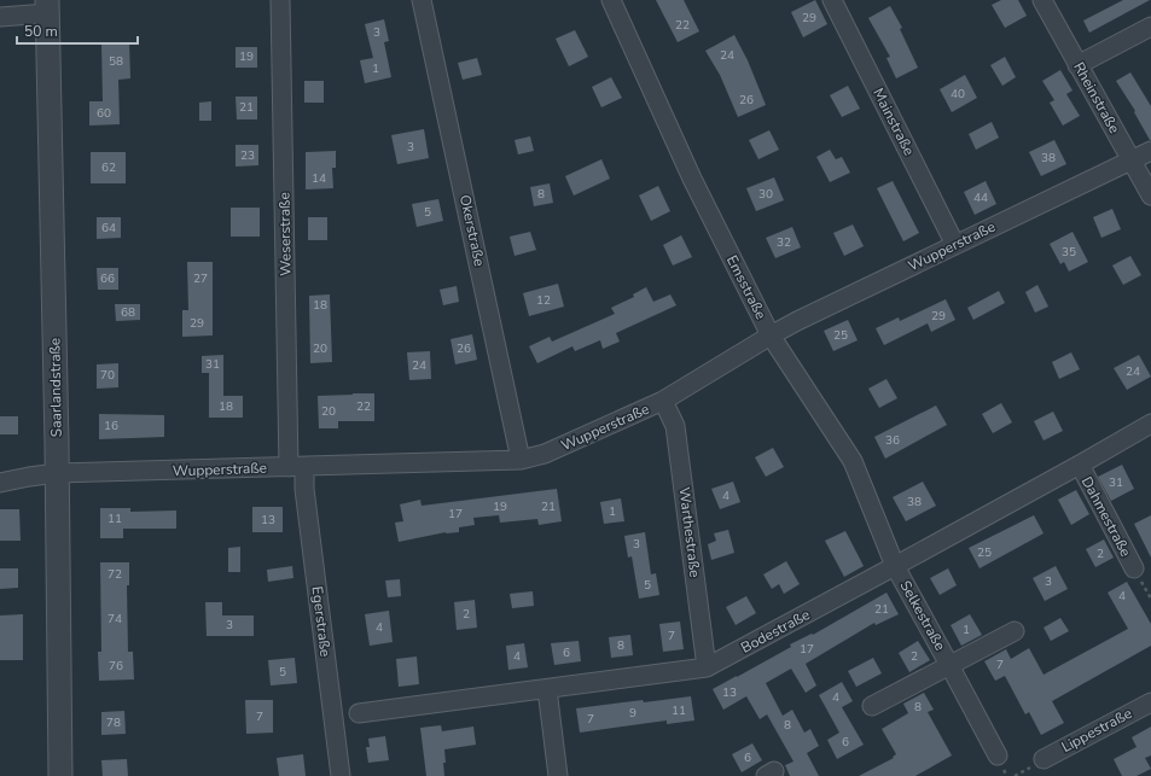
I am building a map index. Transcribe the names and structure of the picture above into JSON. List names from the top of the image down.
{
  "streets": {
    "street": [
      "Rheinstraße",
      "Mainstraße",
      "Okerstraße",
      "Weserstraße",
      "Wupperstraße",
      "Emsstraße",
      "Saarlandstraße",
      "Dahmestraße",
      "Warthestraße",
      "Selkestraße",
      "Egerstraße",
      "Bodestraße",
      "Lippestraße"
    ]
  },
  "crossings": [
    ["Rheinstraße", "Wupperstraße"],
    ["Mainstraße", "Wupperstraße"],
    ["Okerstraße", "Wupperstraße"],
    ["Weserstraße", "Wupperstraße"],
    ["Weserstraße", "Egerstraße"],
    ["Wupperstraße", "Emsstraße"],
    ["Wupperstraße", "Saarlandstraße"],
    ["Wupperstraße", "Warthestraße"],
    ["Wupperstraße", "Egerstraße"],
    ["Emsstraße", "Selkestraße"],
    ["Emsstraße", "Bodestraße"],
    ["Dahmestraße", "Bodestraße"],
    ["Warthestraße", "Bodestraße"],
    ["Selkestraße", "Bodestraße"]
  ],
  "house_numbers": [
    "29",
    "22",
    "3",
    "24",
    "19",
    "58",
    "1",
    "40",
    "26",
    "21",
    "60",
    "3",
    "23",
    "38",
    "62",
    "14",
    "8",
    "30",
    "44",
    "5",
    "64",
    "32",
    "35",
    "66",
    "27",
    "12",
    "18",
    "68",
    "29",
    "29",
    "25",
    "20",
    "26",
    "31",
    "24",
    "24",
    "70",
    "18",
    "22",
    "20",
    "16",
    "36",
    "31",
    "4",
    "38",
    "19",
    "21",
    "1",
    "17",
    "11",
    "13",
    "3",
    "25",
    "2",
    "72",
    "3",
    "5",
    "4",
    "21",
    "2",
    "74",
    "3",
    "4",
    "1",
    "7",
    "8",
    "17",
    "6",
    "4",
    "2",
    "7",
    "76",
    "5",
    "13",
    "4",
    "8",
    "11",
    "9",
    "7",
    "7",
    "78",
    "8",
    "6",
    "6"
  ],
  "scale_bar": "50 m"
}
